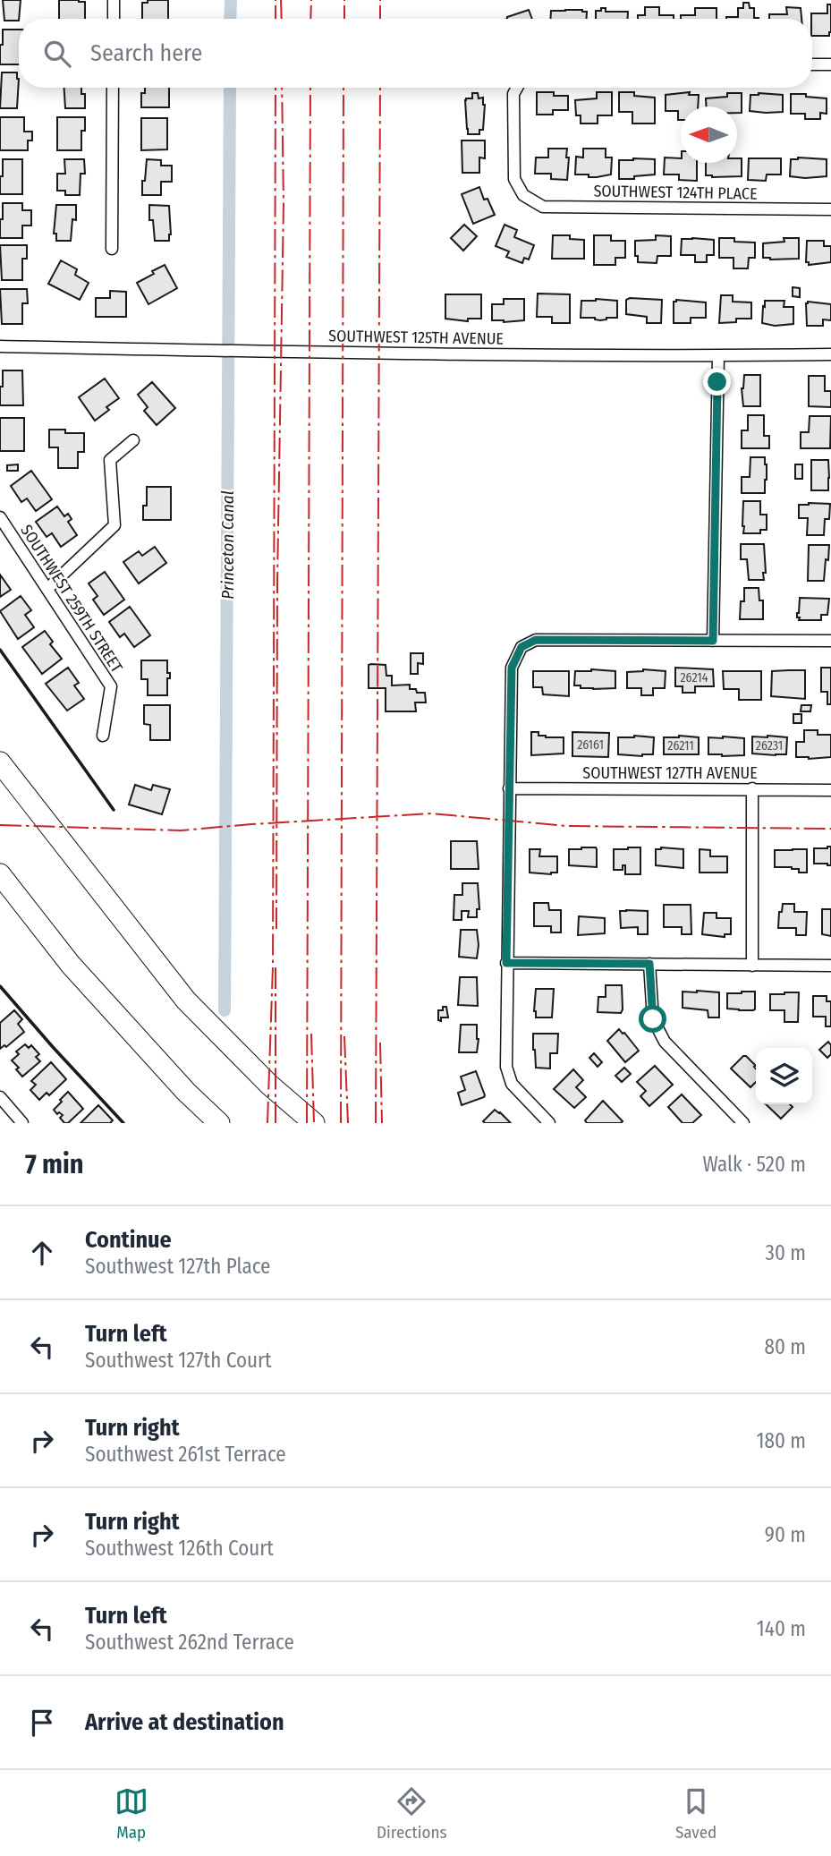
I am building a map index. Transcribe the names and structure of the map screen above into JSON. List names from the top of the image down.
{
  "streets": {
    "street": [
      "SOUTHWEST 124TH PLACE",
      "SOUTHWEST 125TH AVENUE",
      "SOUTHWEST 259TH STREET",
      "SOUTHWEST 127TH AVENUE"
    ]
  },
  "water": ["Princeton Canal"],
  "house_numbers": [
    "26214",
    "26161",
    "26211",
    "26231"
  ],
  "north": "left",
  "page": {
    "search": "Search here",
    "heading": ["7 min", "Walk · 520 m"],
    "list": [
      ["Continue", "Southwest 127th Place", "30 m"],
      ["Turn left", "Southwest 127th Court", "80 m"],
      ["Turn right", "Southwest 261st Terrace", "180 m"],
      ["Turn right", "Southwest 126th Court", "90 m"],
      ["Turn left", "Southwest 262nd Terrace", "140 m"],
      "Arrive at destination"
    ],
    "nav": ["Map", "Directions", "Saved"]
  }
}
